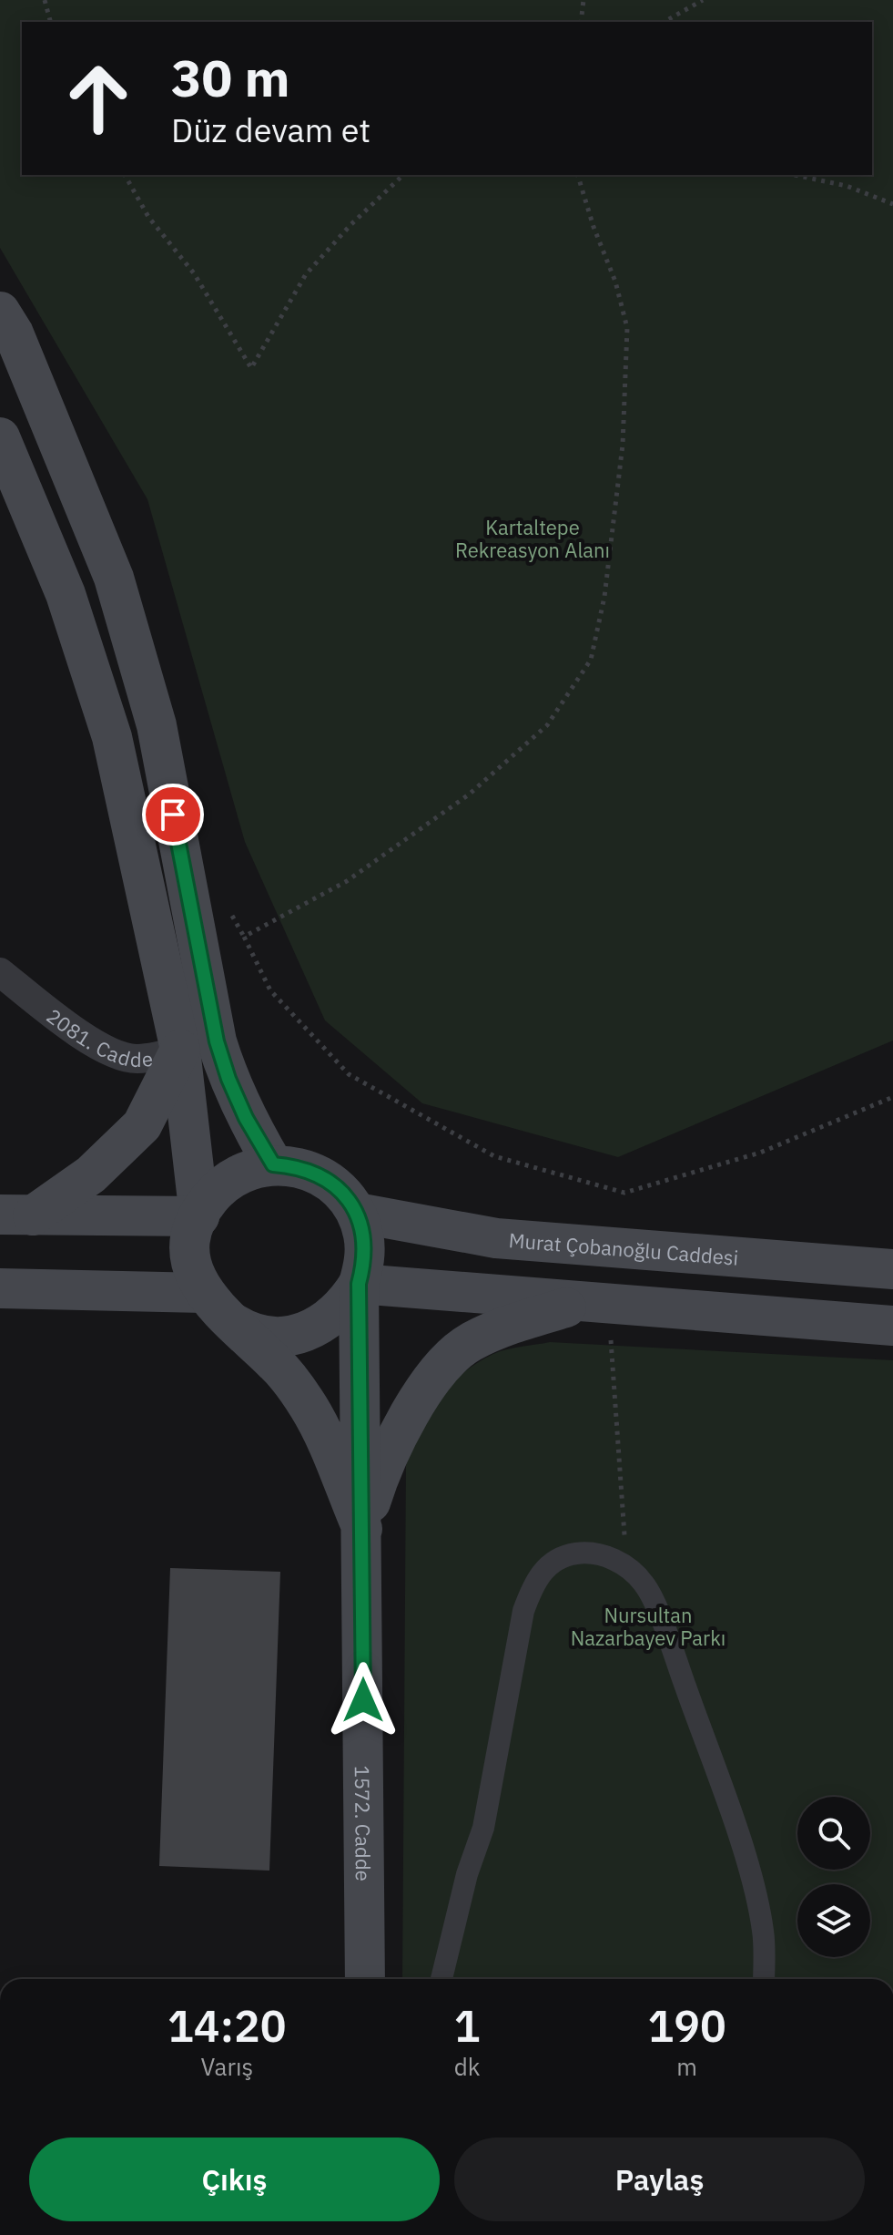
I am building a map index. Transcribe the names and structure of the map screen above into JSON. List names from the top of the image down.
{
  "streets": {
    "main road": ["Murat Çobanoğlu Caddesi", "1572. Cadde"],
    "street": ["2081. Cadde"]
  },
  "crossings": [
    ["Murat Çobanoğlu Caddesi", "1572. Cadde"]
  ],
  "parks": ["Kartaltepe Rekreasyon Alanı", "Nursultan Nazarbayev Parkı"],
  "page": {
    "turn": ["30 m", "Düz devam et"],
    "eta": [
      "14:20",
      "Varış",
      "1",
      "dk",
      "190",
      "m"
    ],
    "buttons": ["Çıkış", "Paylaş"]
  }
}
